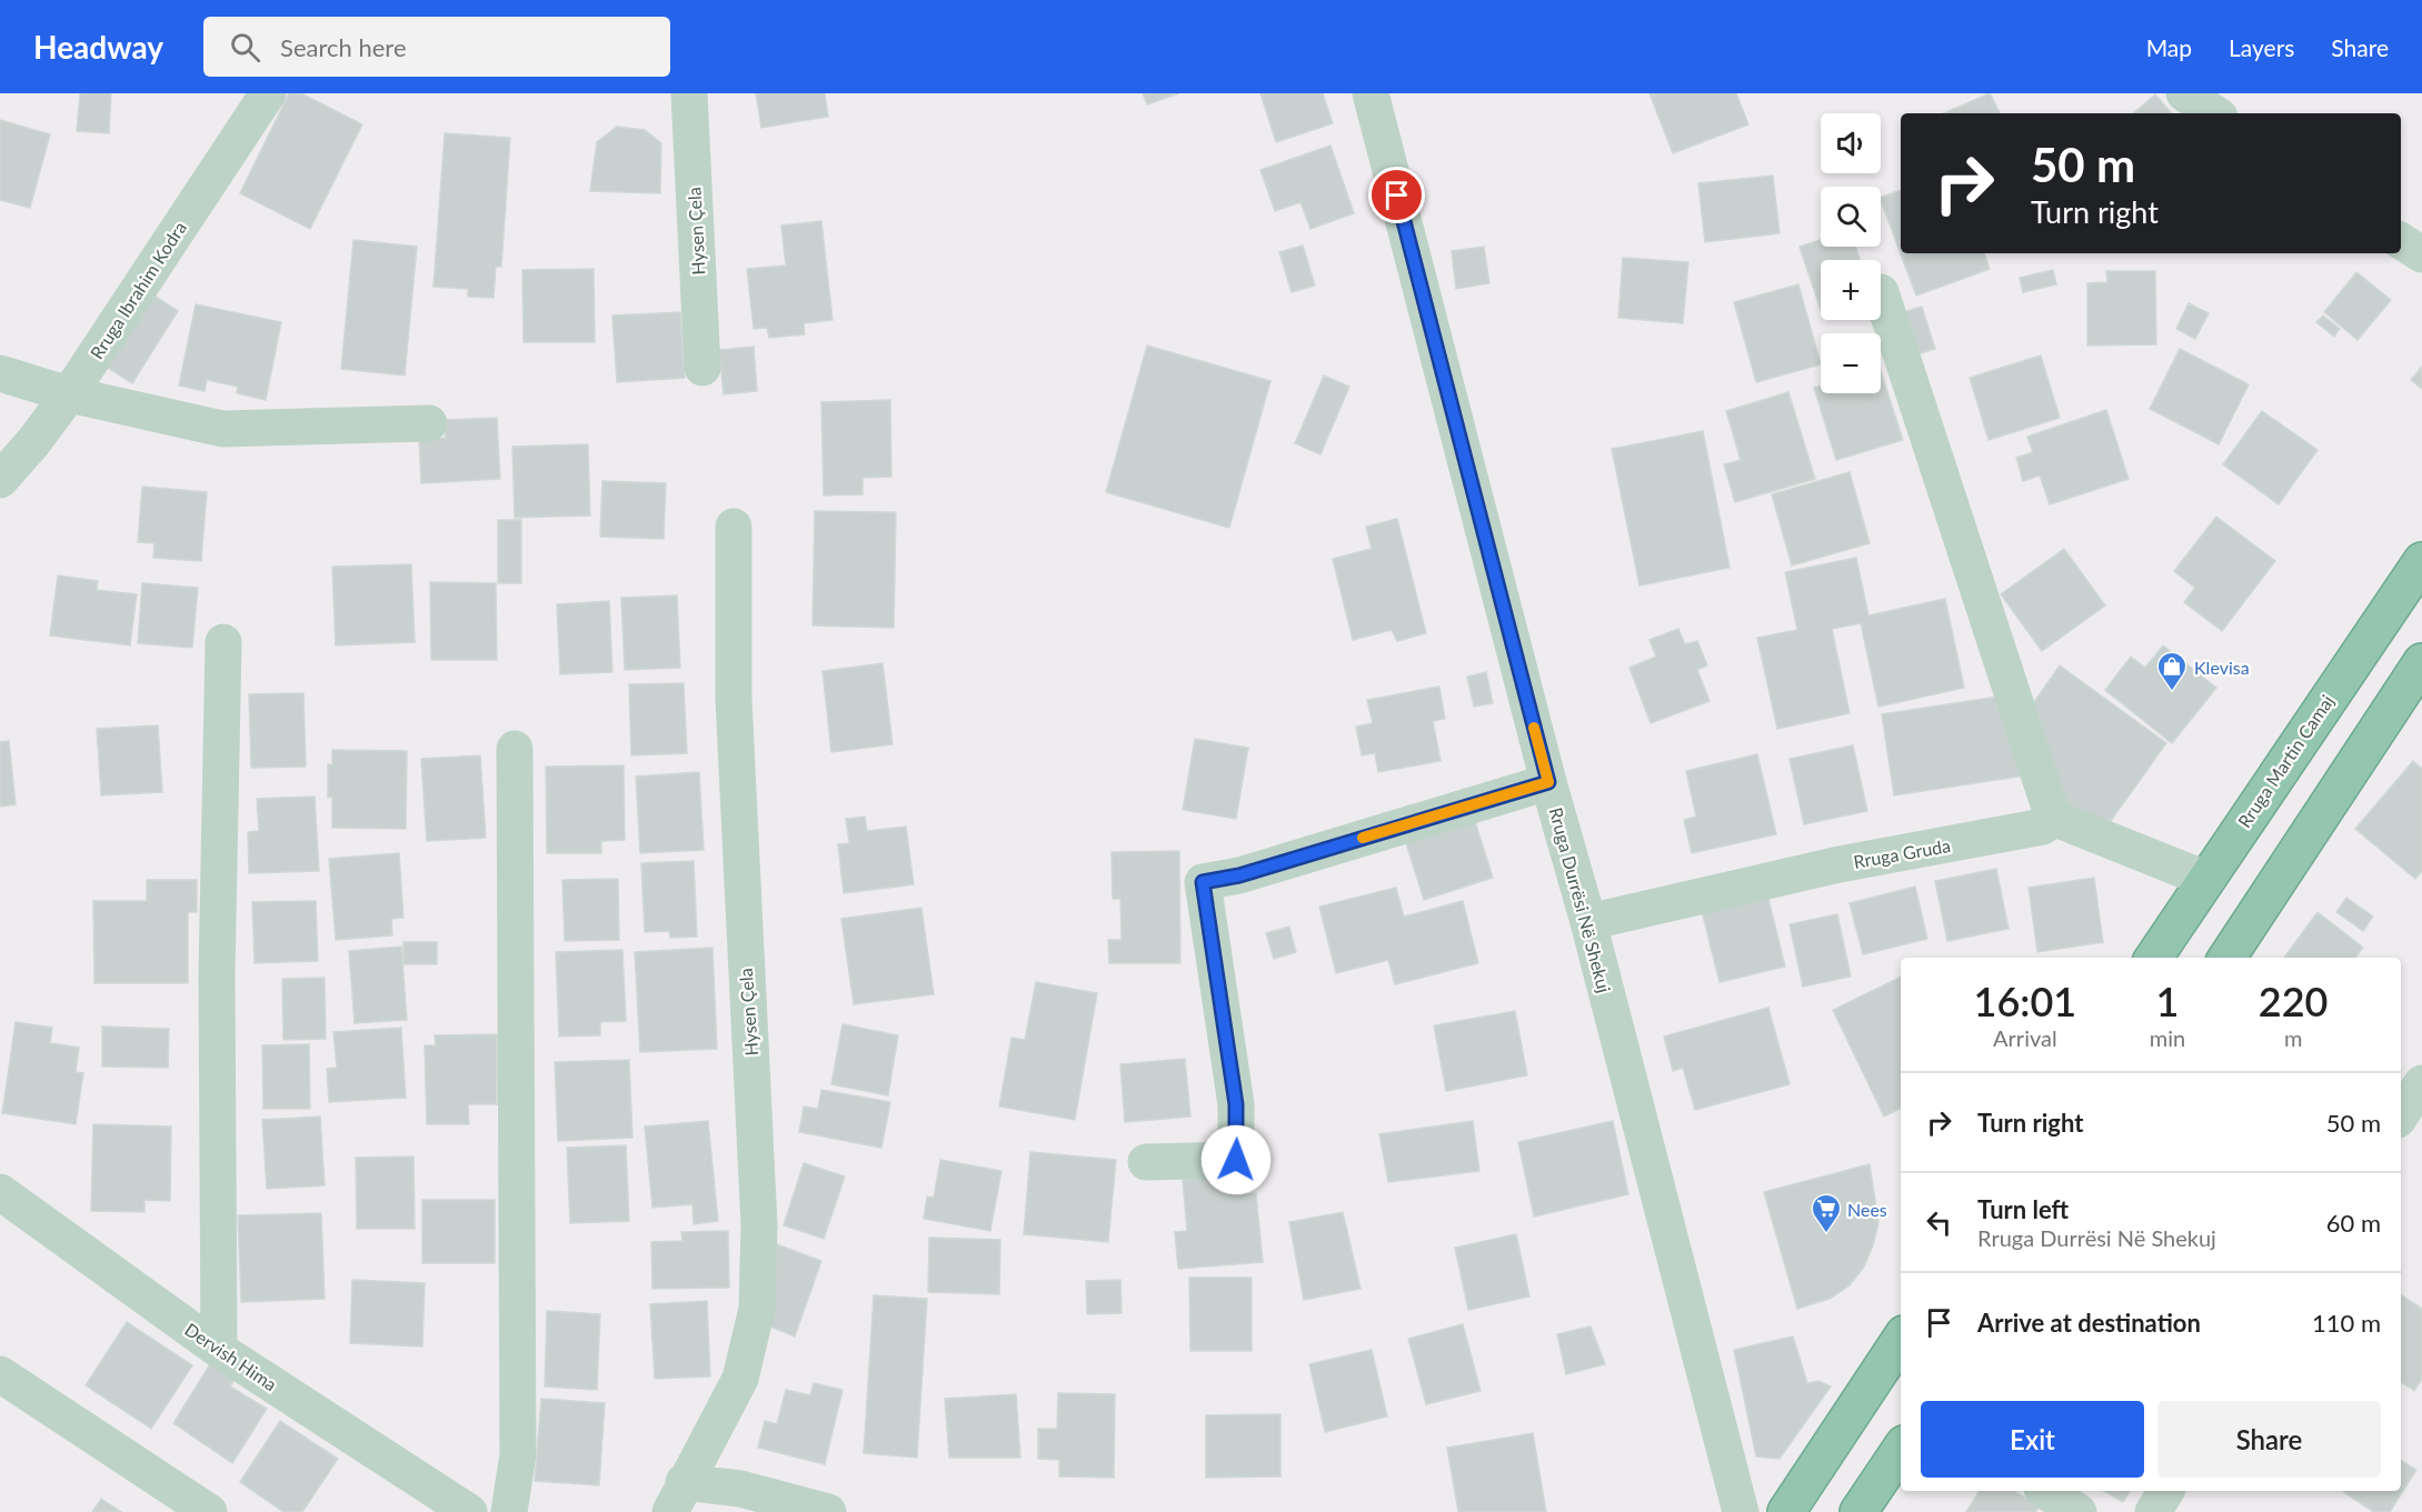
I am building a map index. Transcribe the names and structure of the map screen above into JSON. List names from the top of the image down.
{
  "streets": {
    "highway": ["Rruga Martin Camaj"],
    "street": [
      "Hysen Çela",
      "Rruga Ibrahim Kodra",
      "Rruga Gruda",
      "Rruga Durrësi Në Shekuj",
      "Dervish Hima"
    ]
  },
  "crossings": [
    ["Rruga Gruda", "Rruga Durrësi Në Shekuj"]
  ],
  "places": {
    "shop": ["Klevisa"],
    "supermarket": ["Nees"]
  },
  "page": {
    "header": "Headway",
    "search": "Search here",
    "nav": ["Map", "Layers", "Share"],
    "map_buttons": ["+", "−"],
    "turn": ["50 m", "Turn right"],
    "eta": [
      "16:01",
      "Arrival",
      "1",
      "min",
      "220",
      "m"
    ],
    "list": [
      {
        "name": "Turn right",
        "value": "50 m"
      },
      {
        "name": "Turn left",
        "note": "Rruga Durrësi Në Shekuj",
        "value": "60 m"
      },
      {
        "name": "Arrive at destination",
        "value": "110 m"
      }
    ],
    "buttons": ["Exit", "Share"]
  }
}
